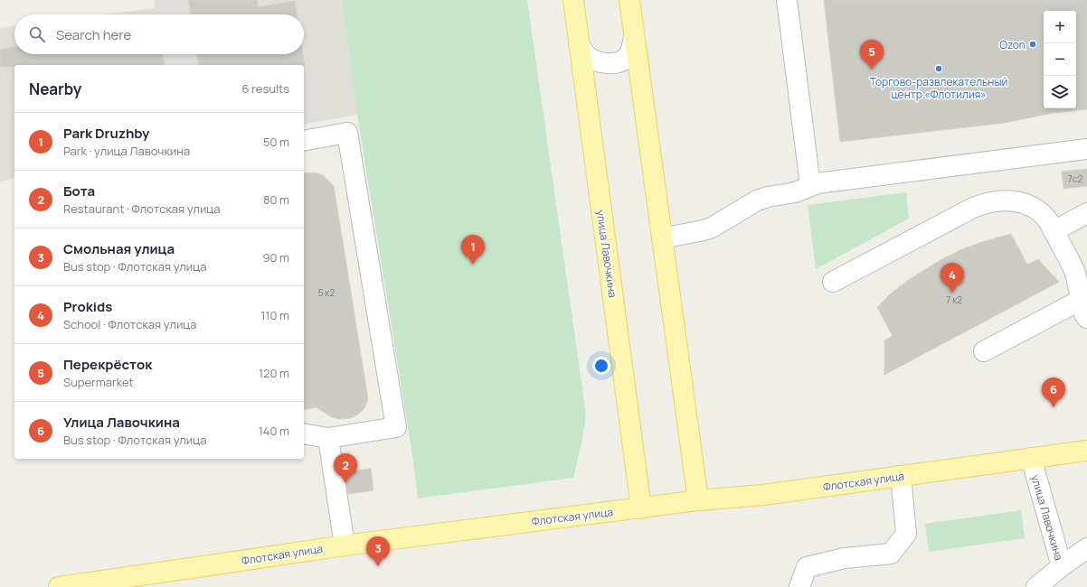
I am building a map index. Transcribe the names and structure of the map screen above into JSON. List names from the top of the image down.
{
  "streets": {
    "main road": ["улица Лавочкина", "Флотская улица"]
  },
  "crossings": [
    ["улица Лавочкина", "Флотская улица"]
  ],
  "places": ["Ozon", "Торгово-развлекательный центр «Флотилия»"],
  "house_numbers": ["7с2", "5 к2", "7 к2"],
  "page": {
    "map_buttons": ["+", "−"],
    "search": "Search here",
    "pins": [
      "5",
      "1",
      "4",
      "6",
      "2",
      "3"
    ],
    "heading": ["Nearby", "6 results"],
    "list": [
      {
        "mark": "1",
        "name": "Park Druzhby",
        "note": "Park · улица Лавочкина",
        "value": "50 m"
      },
      {
        "mark": "2",
        "name": "Бота",
        "note": "Restaurant · Флотская улица",
        "value": "80 m"
      },
      {
        "mark": "3",
        "name": "Смольная улица",
        "note": "Bus stop · Флотская улица",
        "value": "90 m"
      },
      {
        "mark": "4",
        "name": "Prokids",
        "note": "School · Флотская улица",
        "value": "110 m"
      },
      {
        "mark": "5",
        "name": "Перекрёсток",
        "note": "Supermarket",
        "value": "120 m"
      },
      {
        "mark": "6",
        "name": "Улица Лавочкина",
        "note": "Bus stop · Флотская улица",
        "value": "140 m"
      }
    ]
  }
}
